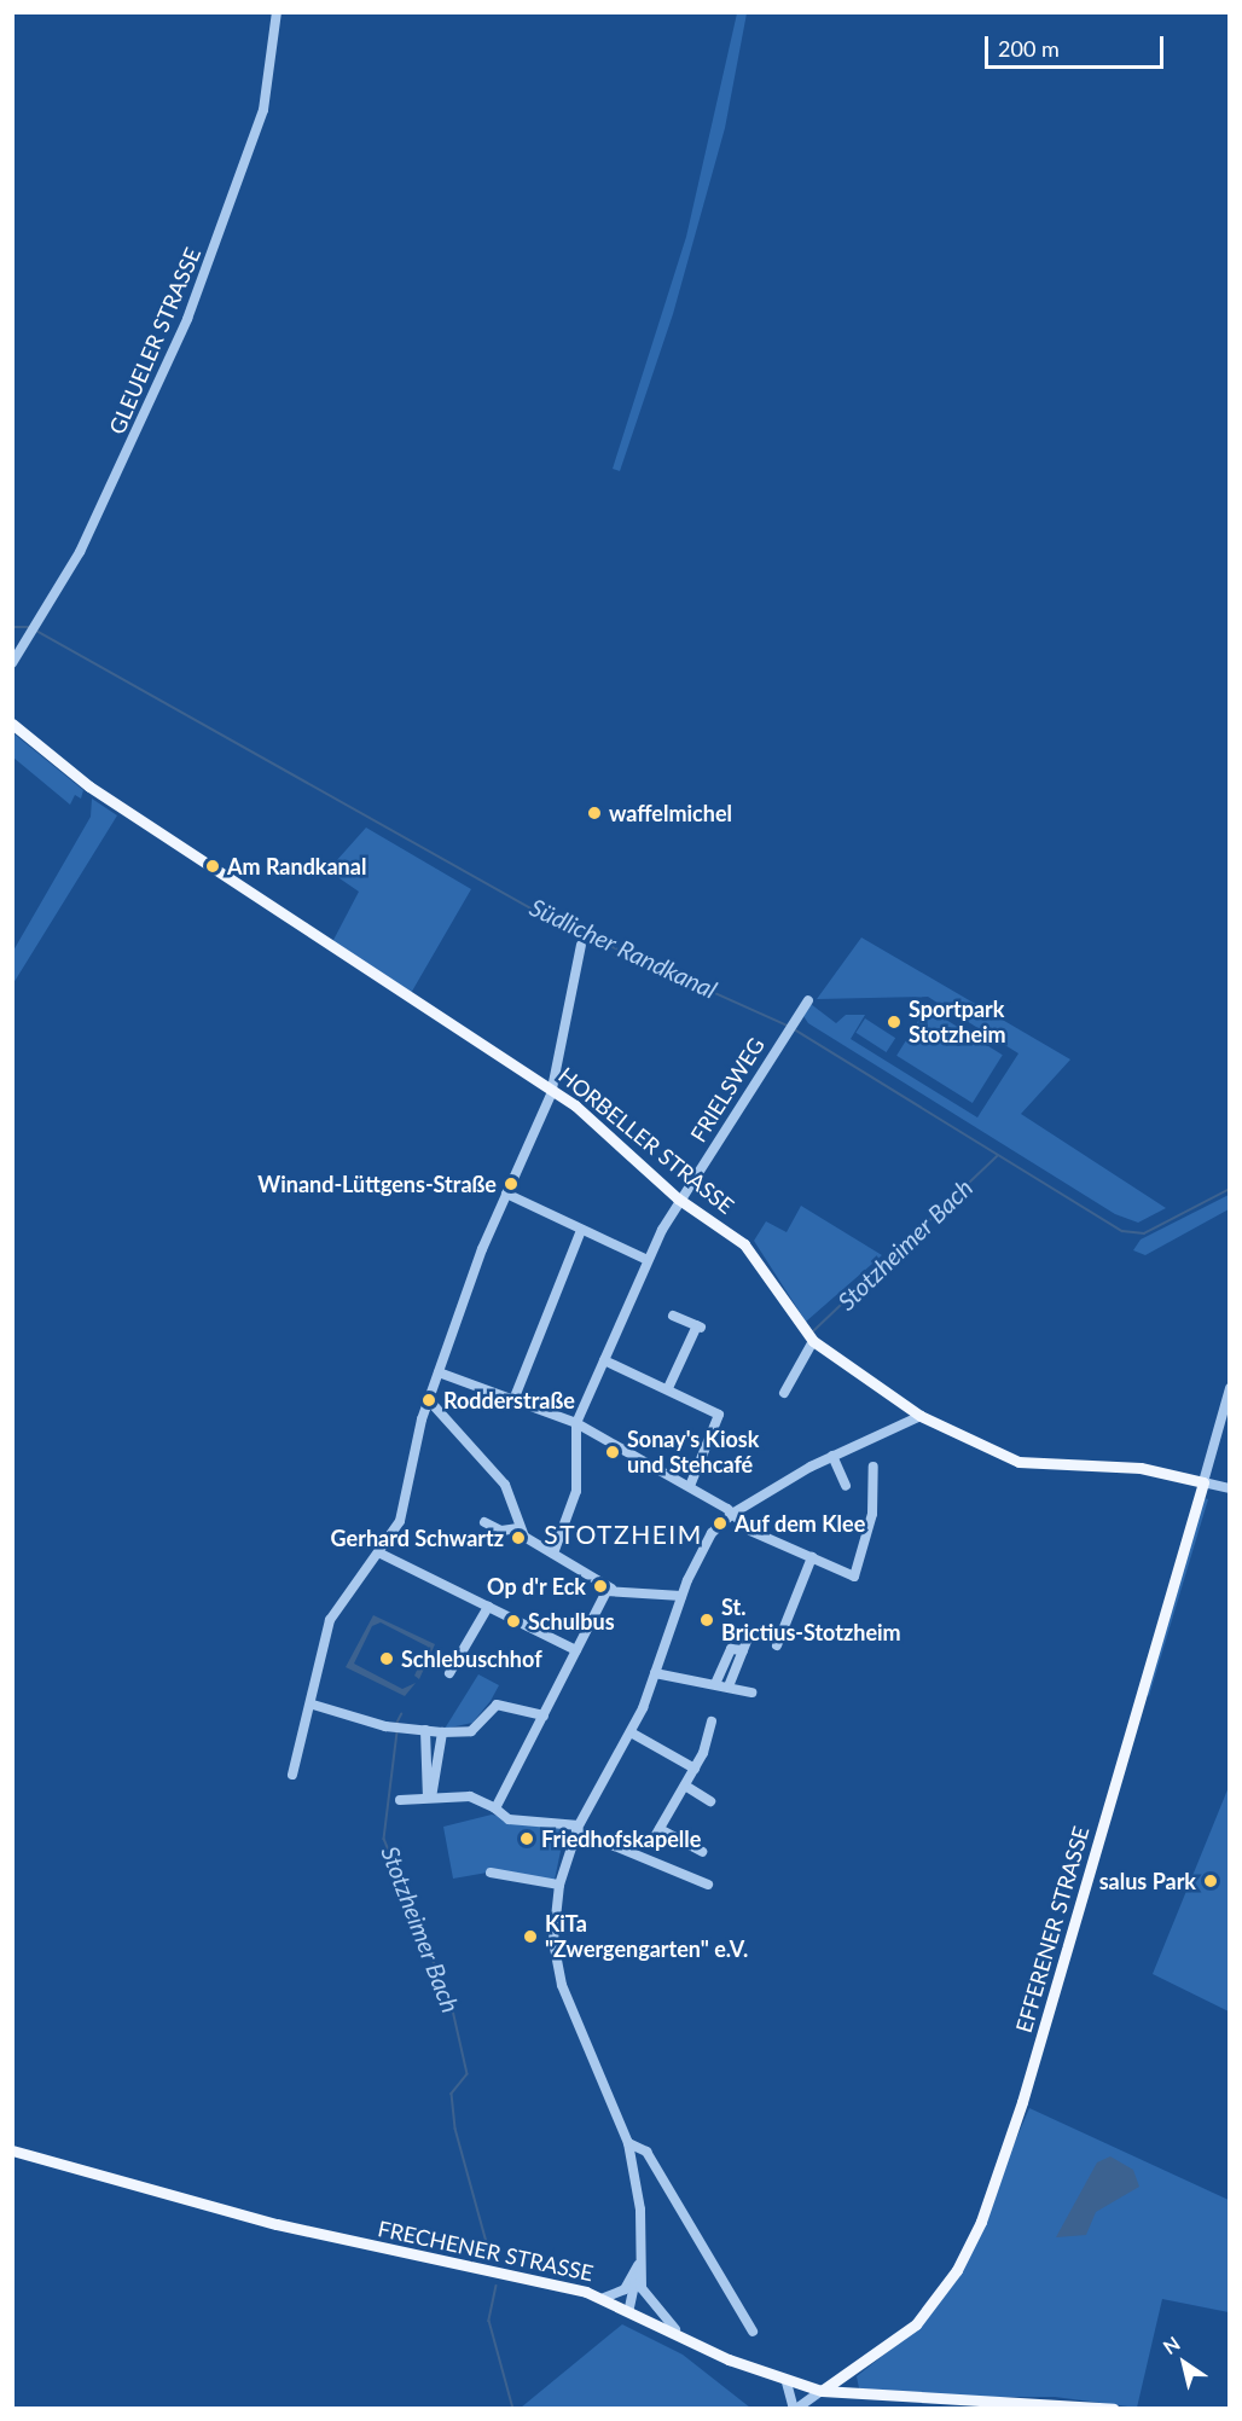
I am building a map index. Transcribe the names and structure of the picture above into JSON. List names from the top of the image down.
{
  "streets": {
    "main road": ["HORBELLER STRASSE", "EFFERENER STRASSE", "FRECHENER STRASSE"],
    "street": ["GLEUELER STRASSE", "FRIELSWEG"]
  },
  "crossings": [
    ["FRIELSWEG", "HORBELLER STRASSE"],
    ["HORBELLER STRASSE", "EFFERENER STRASSE"],
    ["EFFERENER STRASSE", "FRECHENER STRASSE"]
  ],
  "districts": ["STOTZHEIM"],
  "water": ["Südlicher Randkanal", "Stotzheimer Bach"],
  "places": [
    "waffelmichel",
    "Am Randkanal",
    "Sportpark Stotzheim",
    "Winand-Lüttgens-Straße",
    "Rodderstraße",
    "Sonay's Kiosk und Stehcafé",
    "Auf dem Klee",
    "Gerhard Schwartz",
    "Op d'r Eck",
    "St. Brictius-Stotzheim",
    "Schulbus",
    "Schlebuschhof",
    "Friedhofskapelle",
    "salus Park",
    "KiTa \"Zwergengarten\" e.V."
  ],
  "scale_bar": "200 m",
  "north": "top left"
}
